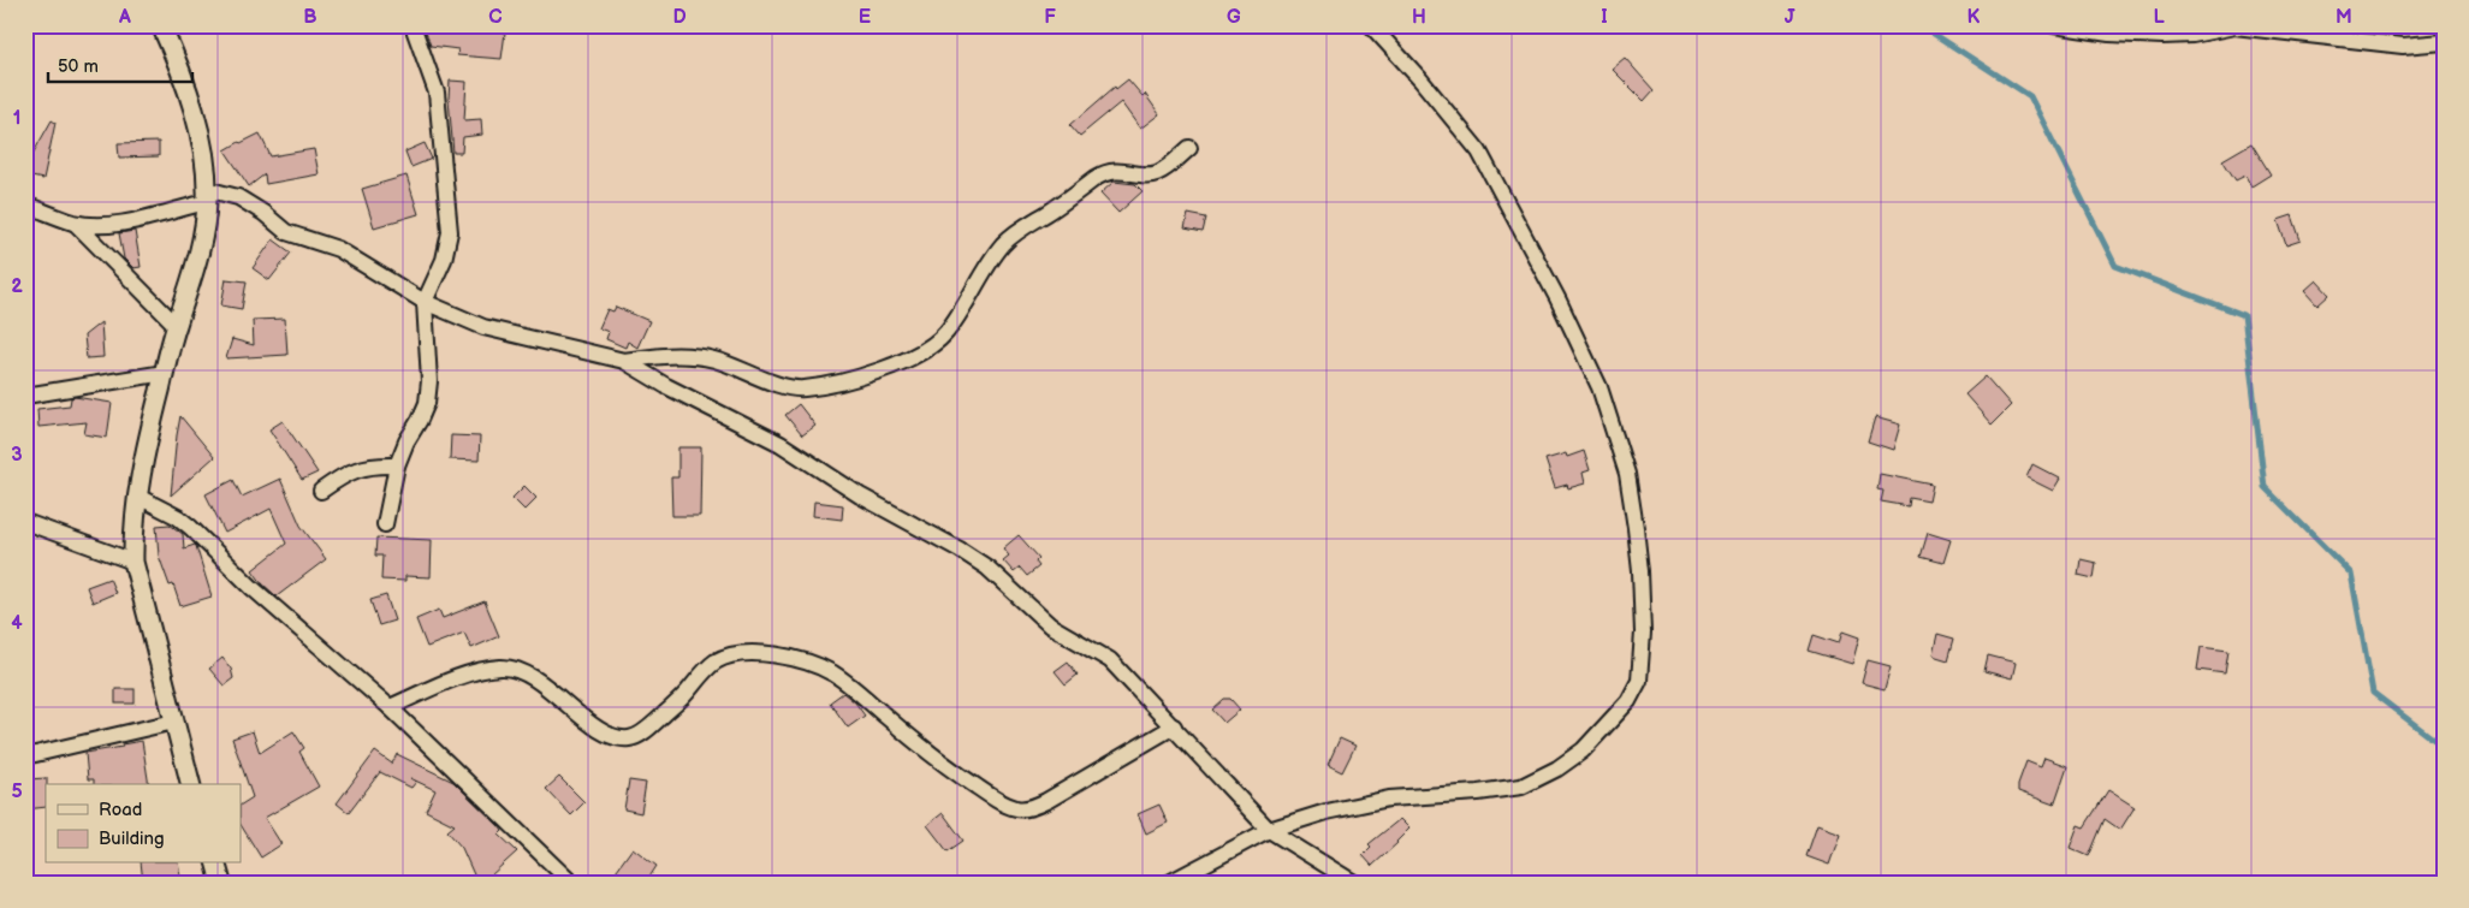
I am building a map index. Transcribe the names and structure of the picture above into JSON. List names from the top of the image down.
{
  "legend": ["Road", "Building"],
  "scale_bar": "50 m",
  "grid": {
    "columns": [
      "A",
      "B",
      "C",
      "D",
      "E",
      "F",
      "G",
      "H",
      "I",
      "J",
      "K",
      "L",
      "M"
    ],
    "rows": [
      "1",
      "2",
      "3",
      "4",
      "5"
    ]
  }
}
